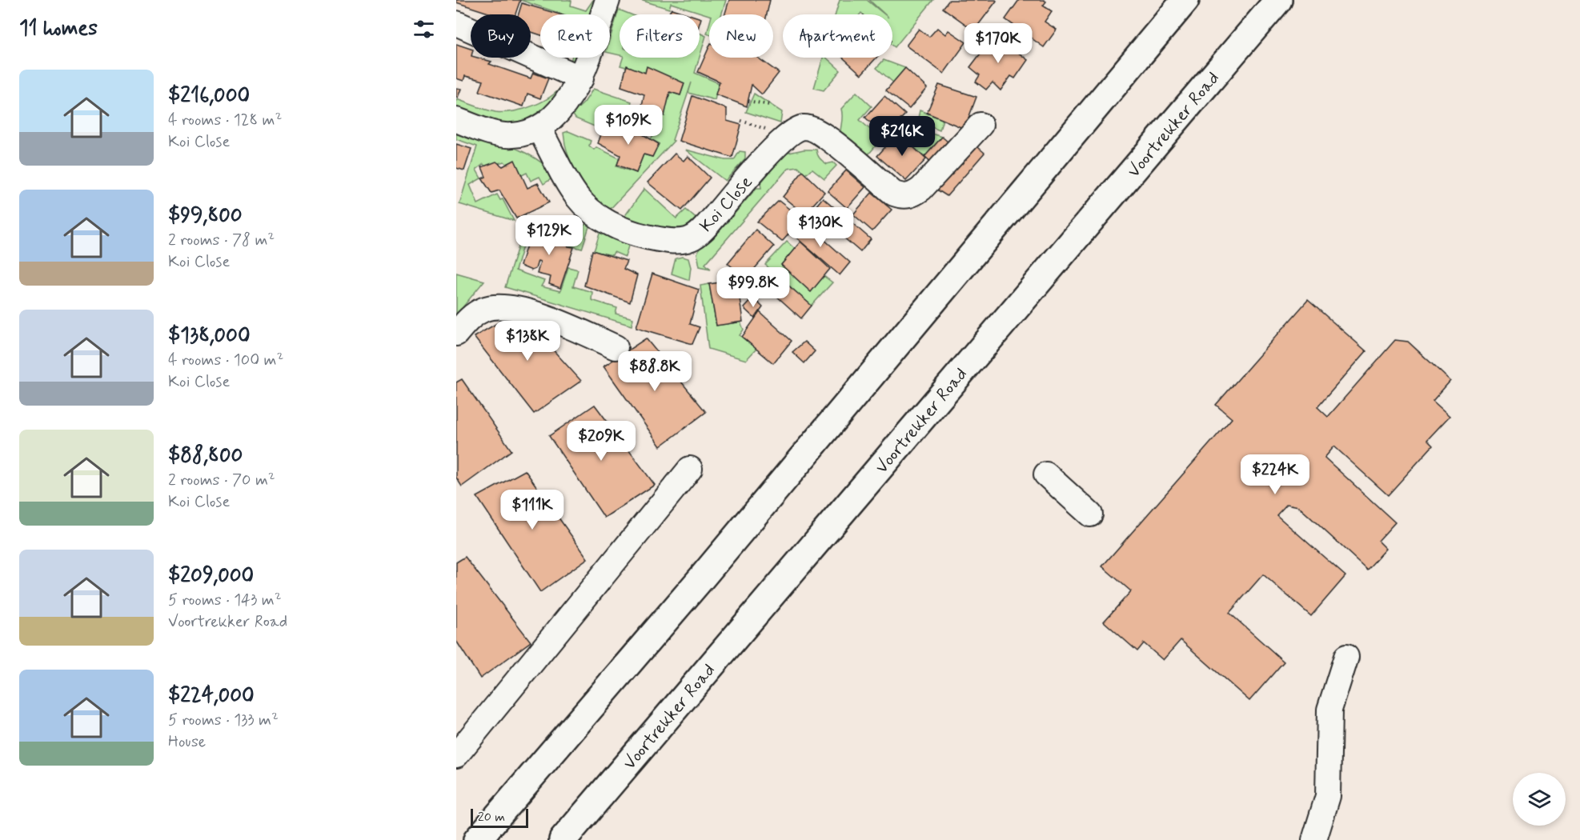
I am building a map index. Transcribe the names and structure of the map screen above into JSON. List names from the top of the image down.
{
  "streets": {
    "main road": ["Voortrekker Road"],
    "street": ["Koi Close"]
  },
  "scale_bar": "20 m",
  "page": {
    "heading": "11 homes",
    "chip": [
      "Buy",
      "Rent",
      "Filters",
      "New",
      "Apartment"
    ],
    "price": [
      "$170K",
      "$109K",
      "$216K",
      "$130K",
      "$129K",
      "$99.8K",
      "$138K",
      "$88.8K",
      "$209K",
      "$224K",
      "$111K"
    ],
    "list": [
      {
        "name": "$216,000",
        "note": "4 rooms · 128 m² · Koi Close"
      },
      {
        "name": "$99,800",
        "note": "2 rooms · 78 m² · Koi Close"
      },
      {
        "name": "$138,000",
        "note": "4 rooms · 100 m² · Koi Close"
      },
      {
        "name": "$88,800",
        "note": "2 rooms · 70 m² · Koi Close"
      },
      {
        "name": "$209,000",
        "note": "5 rooms · 143 m² · Voortrekker Road"
      },
      {
        "name": "$224,000",
        "note": "5 rooms · 133 m² · House"
      }
    ],
    "scale": "20 m"
  }
}
